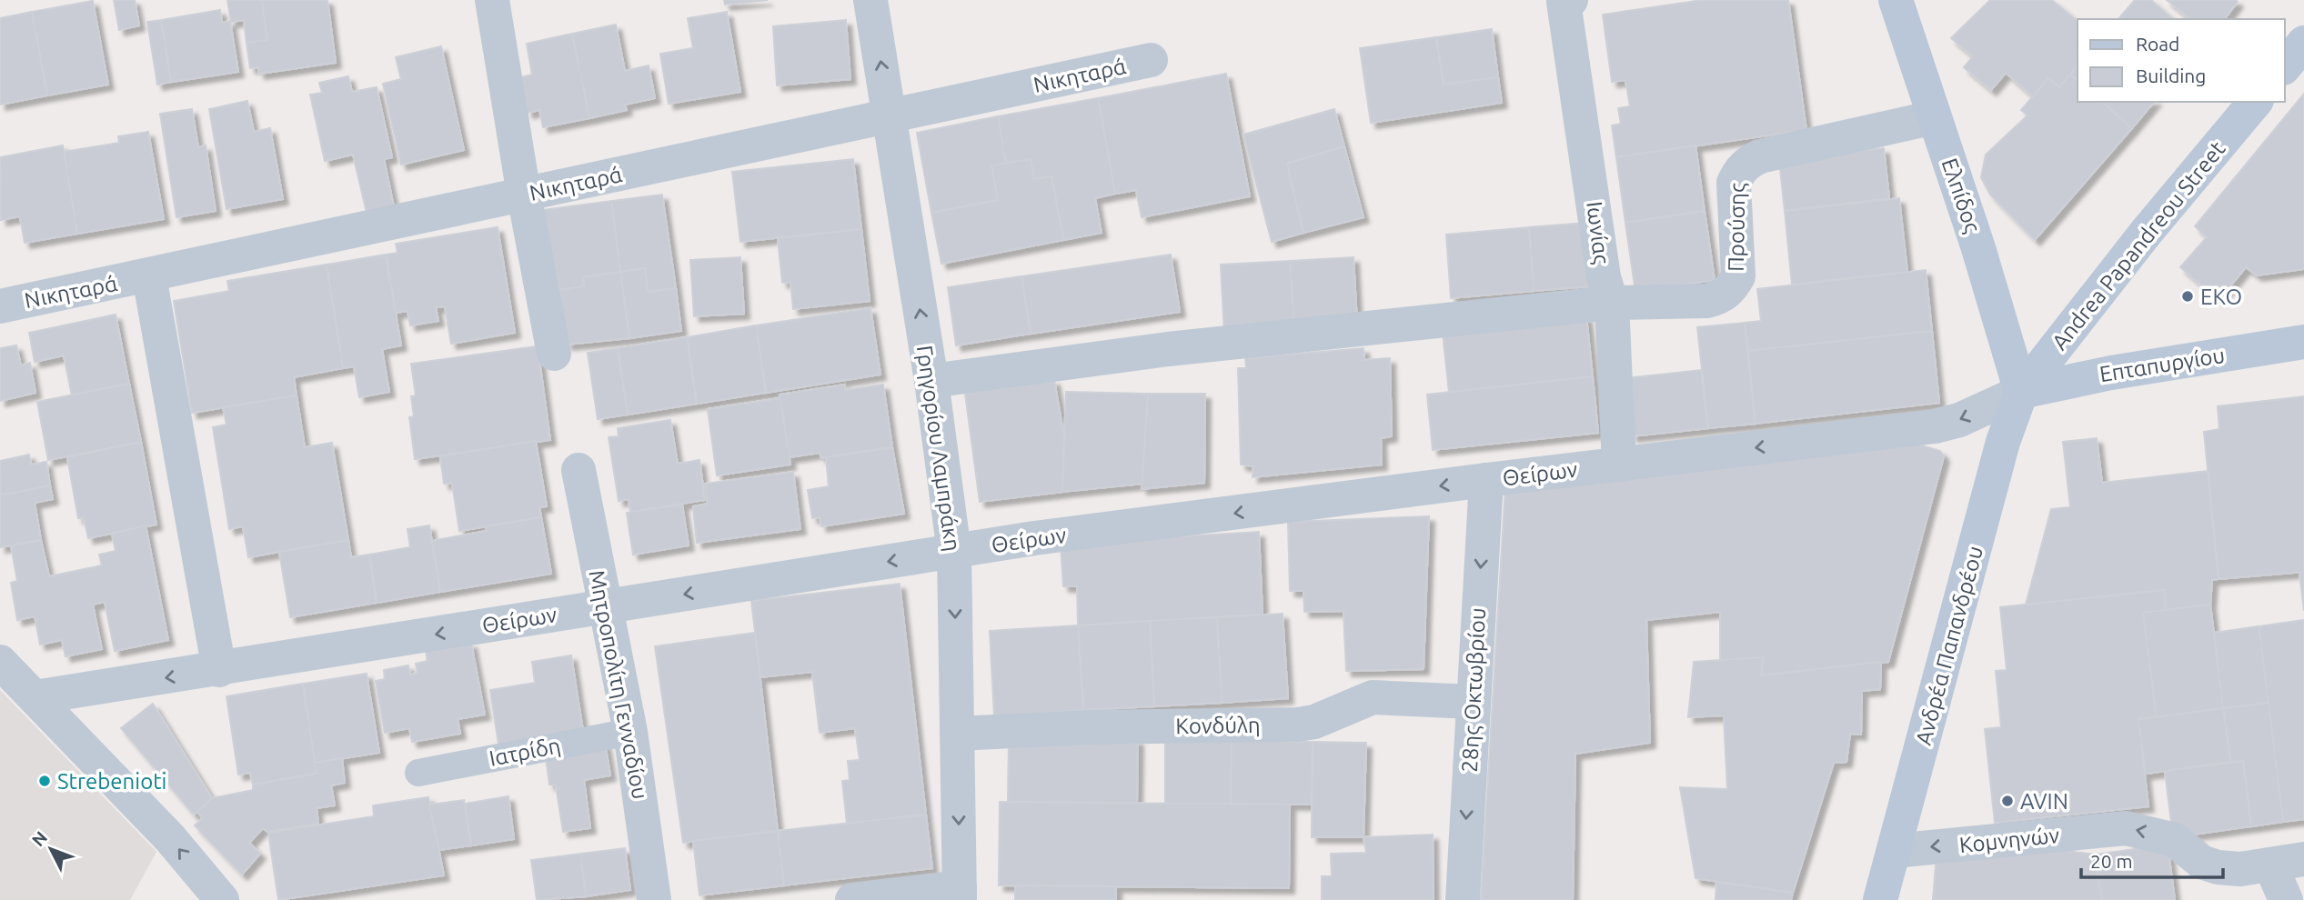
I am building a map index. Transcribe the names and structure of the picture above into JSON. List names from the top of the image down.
{
  "streets": {
    "main road": [
      "Ελπίδος",
      "Andrea Papandreou Street",
      "Επταπυργίου",
      "Ανδρέα Παπανδρέου"
    ],
    "street": [
      "Νικηταρά",
      "Προύσης",
      "Ιωνίας",
      "Γρηγορίου Λαμπράκη",
      "Θείρων",
      "Μητροπολίτη Γενναδίου",
      "28ης Οκτωβρίου",
      "Κονδύλη",
      "Ιατρίδη",
      "Κομνηνών"
    ]
  },
  "crossings": [
    ["Νικηταρά", "Γρηγορίου Λαμπράκη"],
    ["Ελπίδος", "Προύσης"],
    ["Ελπίδος", "Andrea Papandreou Street"],
    ["Ελπίδος", "Επταπυργίου"],
    ["Ελπίδος", "Θείρων"],
    ["Ελπίδος", "Ανδρέα Παπανδρέου"],
    ["Προύσης", "Ιωνίας"],
    ["Προύσης", "Γρηγορίου Λαμπράκη"],
    ["Ιωνίας", "Θείρων"],
    ["Andrea Papandreou Street", "Επταπυργίου"],
    ["Andrea Papandreou Street", "Θείρων"],
    ["Andrea Papandreou Street", "Ανδρέα Παπανδρέου"],
    ["Επταπυργίου", "Θείρων"],
    ["Επταπυργίου", "Ανδρέα Παπανδρέου"],
    ["Γρηγορίου Λαμπράκη", "Θείρων"],
    ["Γρηγορίου Λαμπράκη", "Κονδύλη"],
    ["Θείρων", "Ανδρέα Παπανδρέου"],
    ["Θείρων", "Μητροπολίτη Γενναδίου"],
    ["Θείρων", "28ης Οκτωβρίου"],
    ["Ανδρέα Παπανδρέου", "Κομνηνών"],
    ["Μητροπολίτη Γενναδίου", "Ιατρίδη"],
    ["28ης Οκτωβρίου", "Κονδύλη"]
  ],
  "one_way": ["Θείρων", "28ης Οκτωβρίου", "Κομνηνών"],
  "places": ["ΕΚΟ", "Strebenioti", "AVIN"],
  "legend": ["Road", "Building"],
  "scale_bar": "20 m",
  "north": "top left"
}
